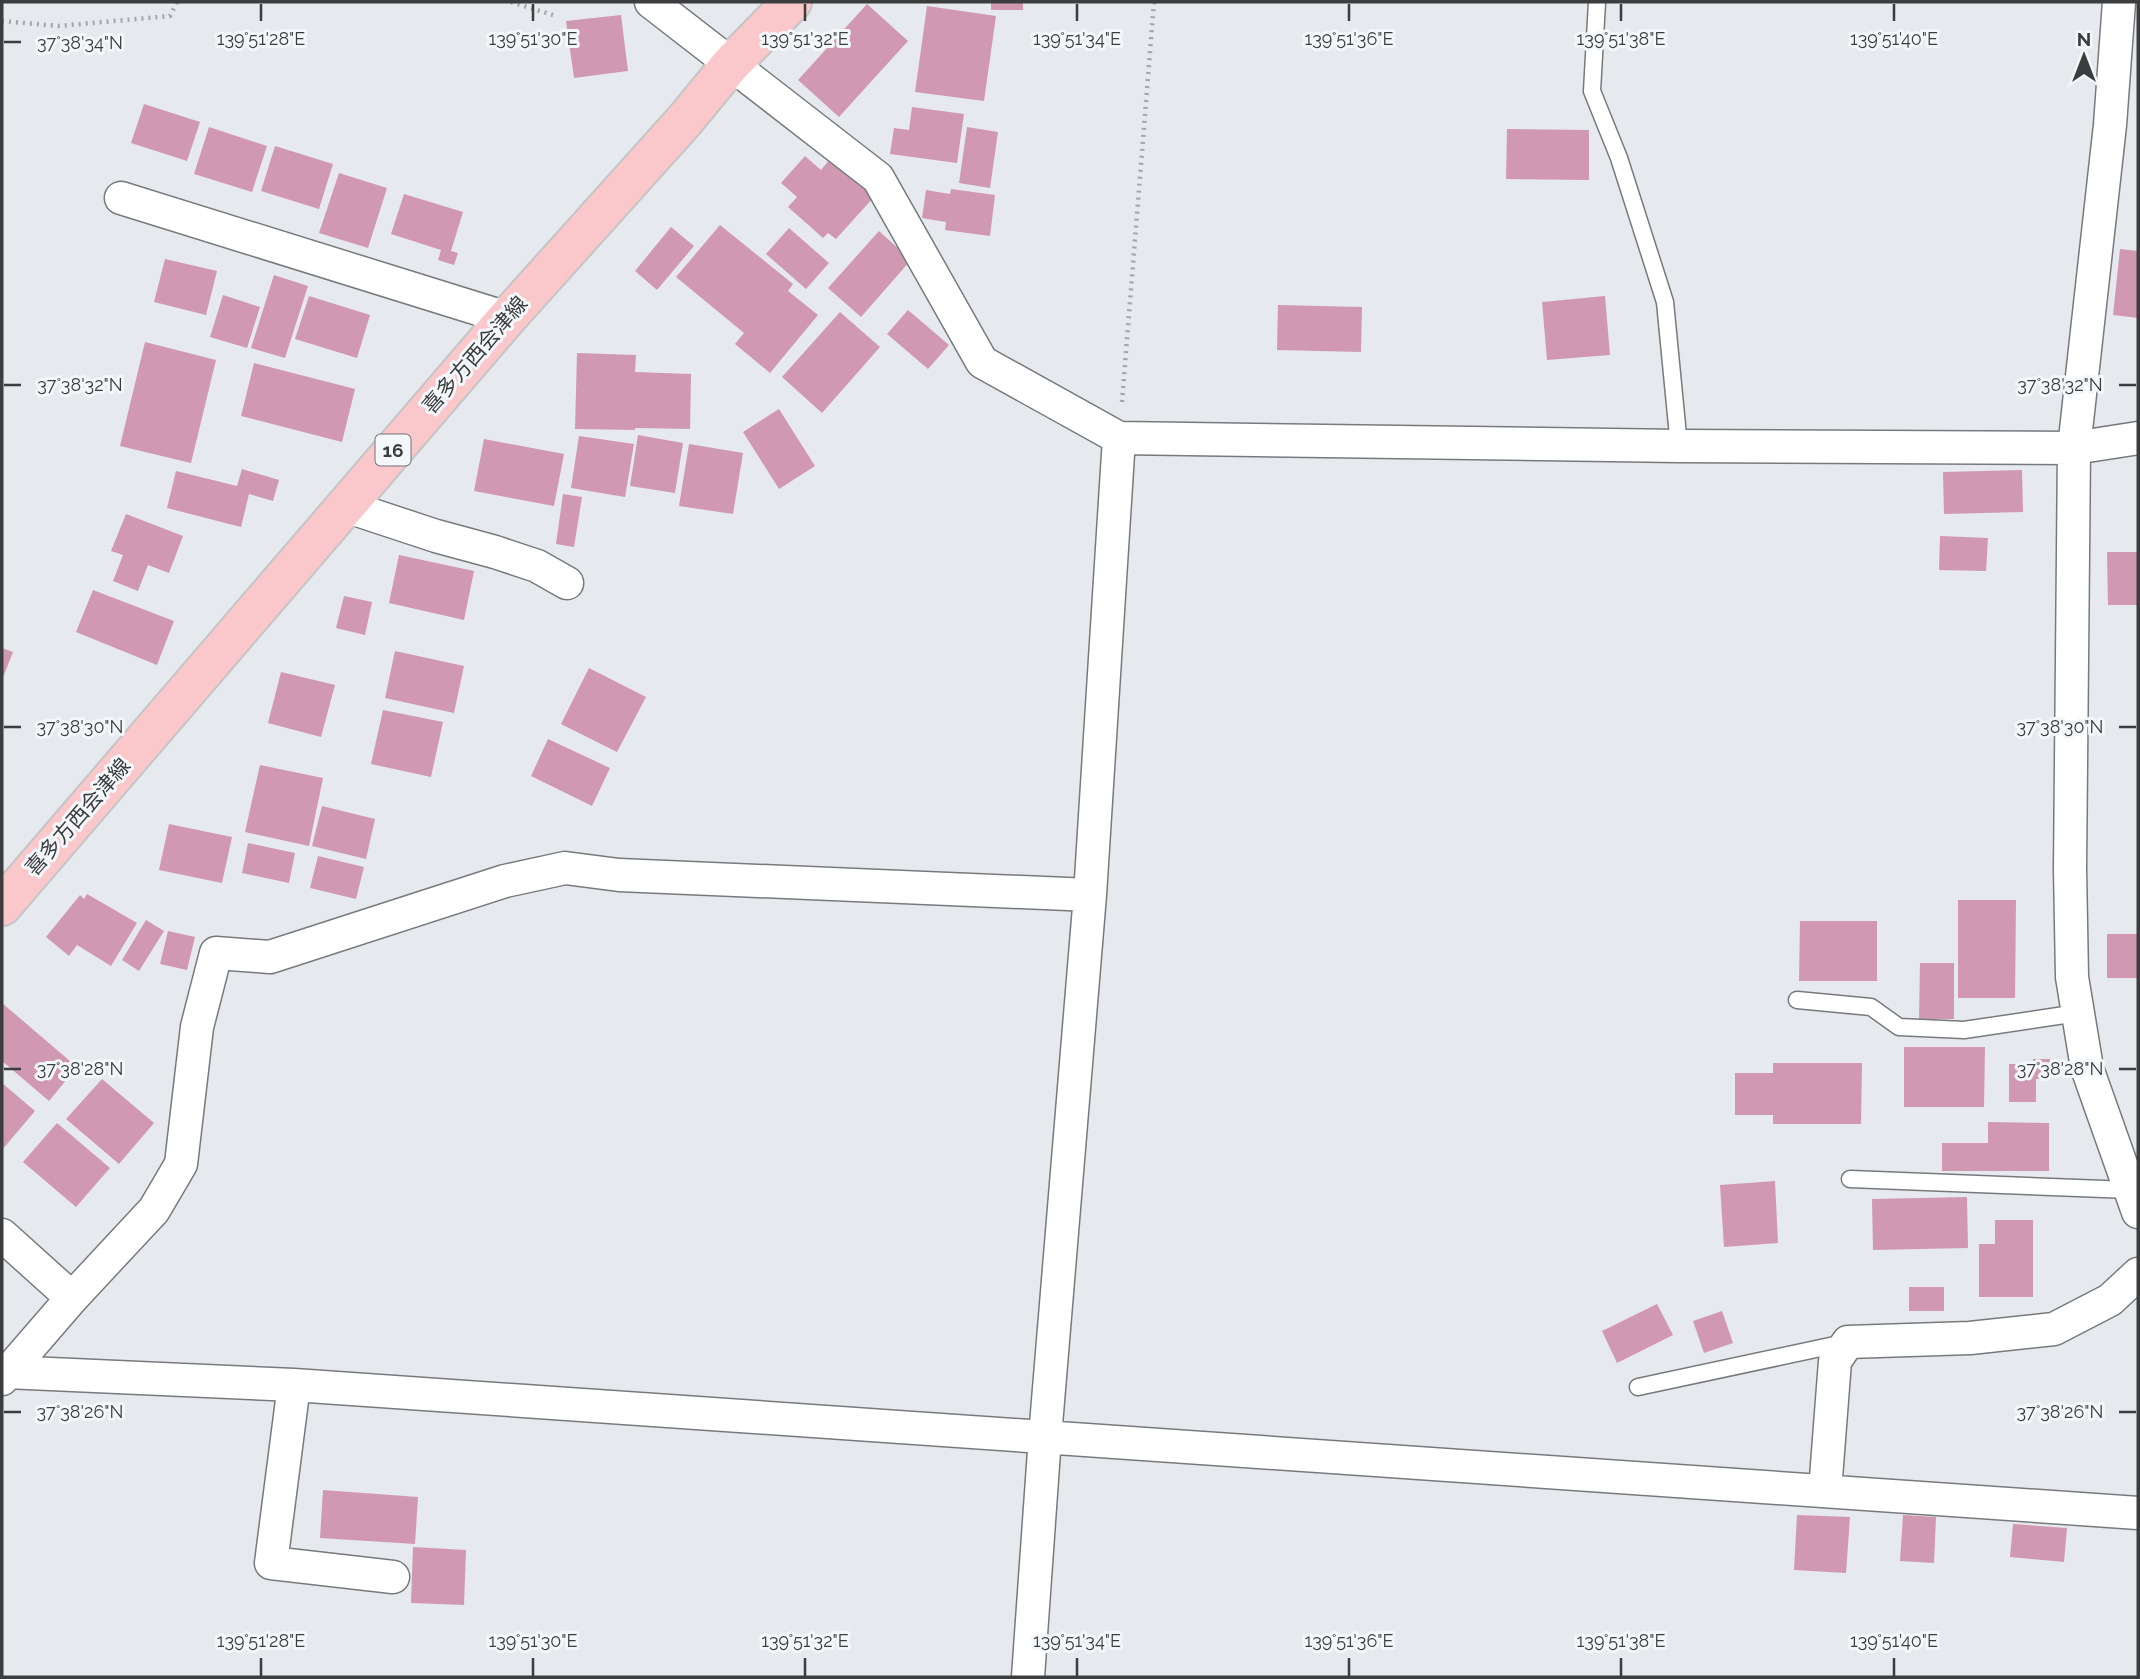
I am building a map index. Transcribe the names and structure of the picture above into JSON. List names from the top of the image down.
{
  "streets": {
    "main road": ["喜多方西会津線", "16"]
  },
  "north": "top",
  "coordinates": [
    "139°51'28\"E",
    "139°51'30\"E",
    "139°51'32\"E",
    "139°51'34\"E",
    "139°51'36\"E",
    "139°51'38\"E",
    "139°51'40\"E",
    "37°38'34\"N",
    "37°38'32\"N",
    "37°38'30\"N",
    "37°38'28\"N",
    "37°38'26\"N"
  ]
}
